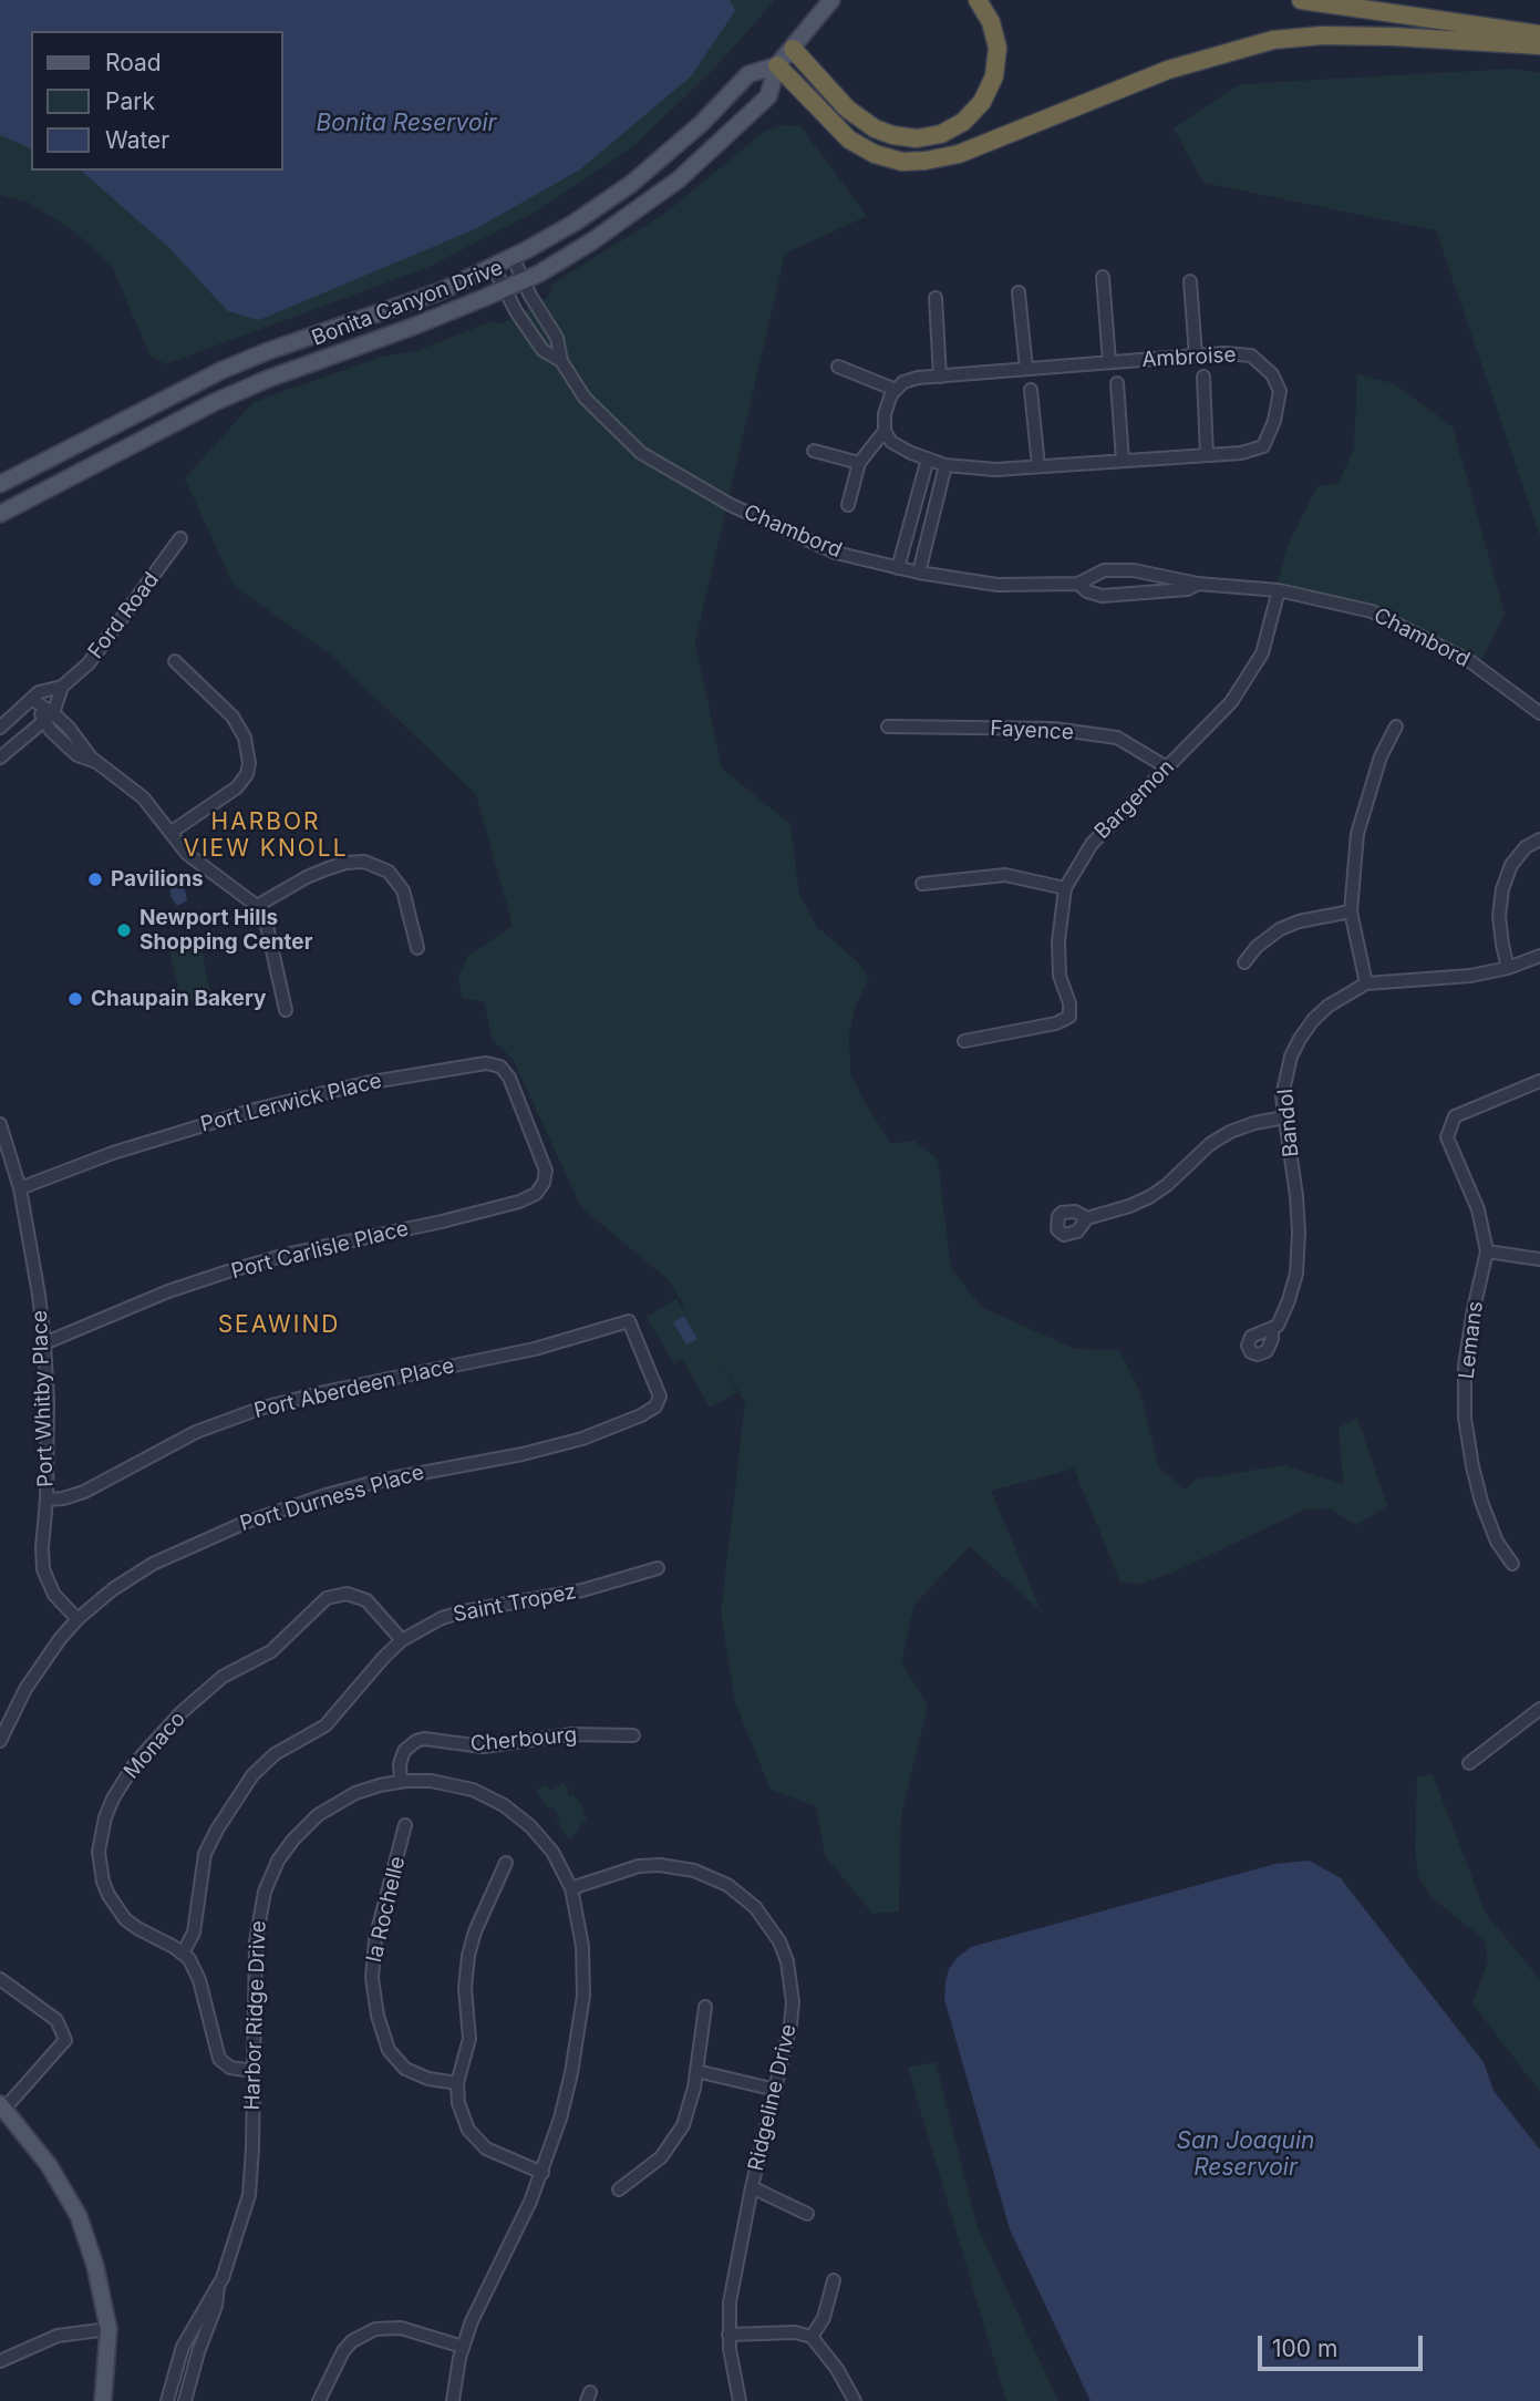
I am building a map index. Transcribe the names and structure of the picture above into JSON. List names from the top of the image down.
{
  "streets": {
    "main road": ["Bonita Canyon Drive"],
    "street": [
      "Ambroise",
      "Chambord",
      "Ford Road",
      "Fayence",
      "Bargemon",
      "Port Lerwick Place",
      "Bandol",
      "Port Carlisle Place",
      "Lemans",
      "Port Aberdeen Place",
      "Port Whitby Place",
      "Port Durness Place",
      "Saint Tropez",
      "Cherbourg",
      "Monaco",
      "la Rochelle",
      "Harbor Ridge Drive",
      "Ridgeline Drive"
    ]
  },
  "crossings": [
    ["Bonita Canyon Drive", "Chambord"],
    ["Chambord", "Bargemon"],
    ["Fayence", "Bargemon"],
    ["Port Lerwick Place", "Port Carlisle Place"],
    ["Port Lerwick Place", "Port Whitby Place"],
    ["Port Carlisle Place", "Port Whitby Place"],
    ["Port Aberdeen Place", "Port Whitby Place"],
    ["Port Aberdeen Place", "Port Durness Place"],
    ["Port Whitby Place", "Port Durness Place"],
    ["Saint Tropez", "Monaco"],
    ["Cherbourg", "Harbor Ridge Drive"],
    ["Harbor Ridge Drive", "Ridgeline Drive"]
  ],
  "districts": ["HARBOR VIEW KNOLL", "SEAWIND"],
  "water": ["Bonita Reservoir", "San Joaquin Reservoir"],
  "places": ["Pavilions", "Newport Hills Shopping Center", "Chaupain Bakery"],
  "legend": ["Road", "Park", "Water"],
  "scale_bar": "100 m"
}
